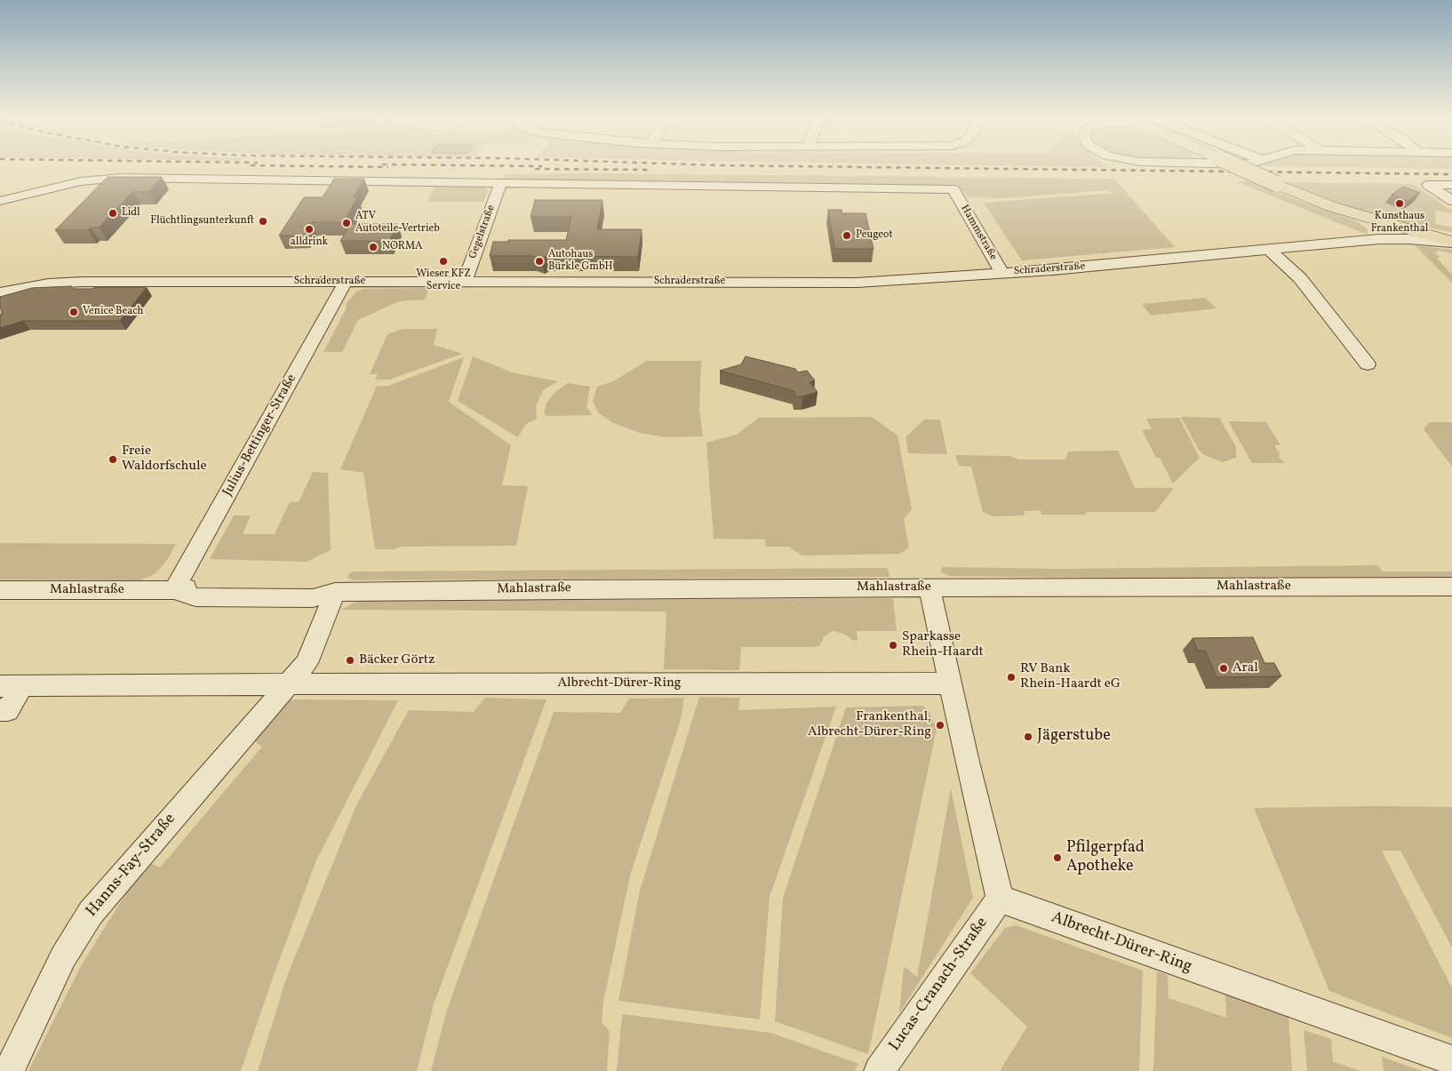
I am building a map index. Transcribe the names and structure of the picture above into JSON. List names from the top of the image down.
{
  "streets": {
    "street": [
      "Gegelstraße",
      "Hammstraße",
      "Schraderstraße",
      "Julius-Bettinger-Straße",
      "Mahlastraße",
      "Albrecht-Dürer-Ring",
      "Hanns-Fay-Straße",
      "Lucas-Cranach-Straße"
    ]
  },
  "crossings": [
    ["Gegelstraße", "Hammstraße"],
    ["Gegelstraße", "Schraderstraße"],
    ["Hammstraße", "Schraderstraße"],
    ["Schraderstraße", "Julius-Bettinger-Straße"],
    ["Julius-Bettinger-Straße", "Mahlastraße"],
    ["Mahlastraße", "Hanns-Fay-Straße"],
    ["Albrecht-Dürer-Ring", "Hanns-Fay-Straße"],
    ["Albrecht-Dürer-Ring", "Lucas-Cranach-Straße"]
  ],
  "places": [
    "Kunsthaus Frankenthal",
    "Lidl",
    "Flüchtlingsunterkunft",
    "ATV Autoteile-Vertrieb",
    "alldrink",
    "Peugeot",
    "NORMA",
    "Wieser KFZ Service",
    "Autohaus Bürkle GmbH",
    "Venice Beach",
    "Freie Waldorfschule",
    "Sparkasse Rhein-Haardt",
    "Bäcker Görtz",
    "Aral",
    "RV Bank Rhein-Haardt eG",
    "Frankenthal, Albrecht-Dürer-Ring",
    "Jägerstube",
    "Pfilgerpfad Apotheke"
  ]
}
